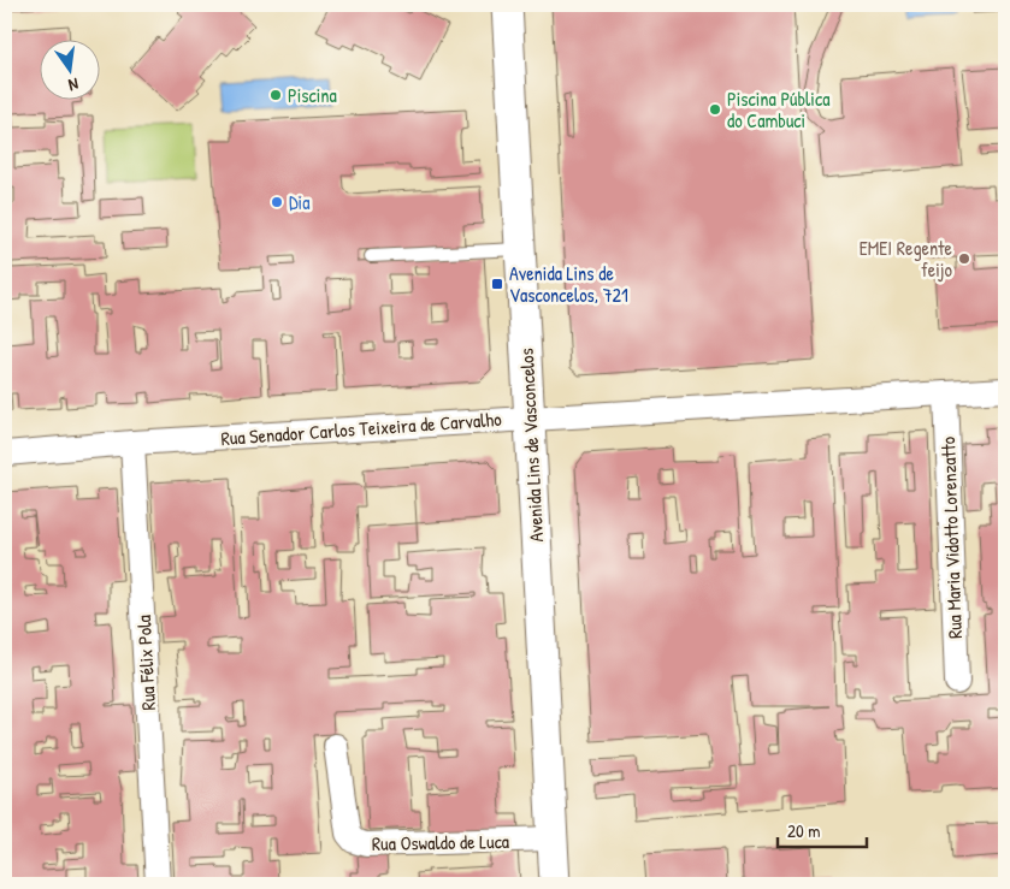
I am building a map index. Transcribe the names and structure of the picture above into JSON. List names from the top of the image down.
{
  "streets": {
    "street": [
      "Rua Senador Carlos Teixeira de Carvalho",
      "Avenida Lins de Vasconcelos",
      "Rua Maria Vidotto Lorenzatto",
      "Rua Félix Pola",
      "Rua Oswaldo de Luca"
    ]
  },
  "crossings": [
    ["Rua Senador Carlos Teixeira de Carvalho", "Avenida Lins de Vasconcelos"],
    ["Rua Senador Carlos Teixeira de Carvalho", "Rua Maria Vidotto Lorenzatto"],
    ["Rua Senador Carlos Teixeira de Carvalho", "Rua Félix Pola"],
    ["Avenida Lins de Vasconcelos", "Rua Oswaldo de Luca"]
  ],
  "places": {
    "other": [
      "Piscina",
      "Piscina Pública do Cambuci",
      "Dia",
      "EMEI Regente feijo"
    ],
    "transit": ["Avenida Lins de Vasconcelos, 721"]
  },
  "scale_bar": "20 m",
  "north": "bottom"
}
